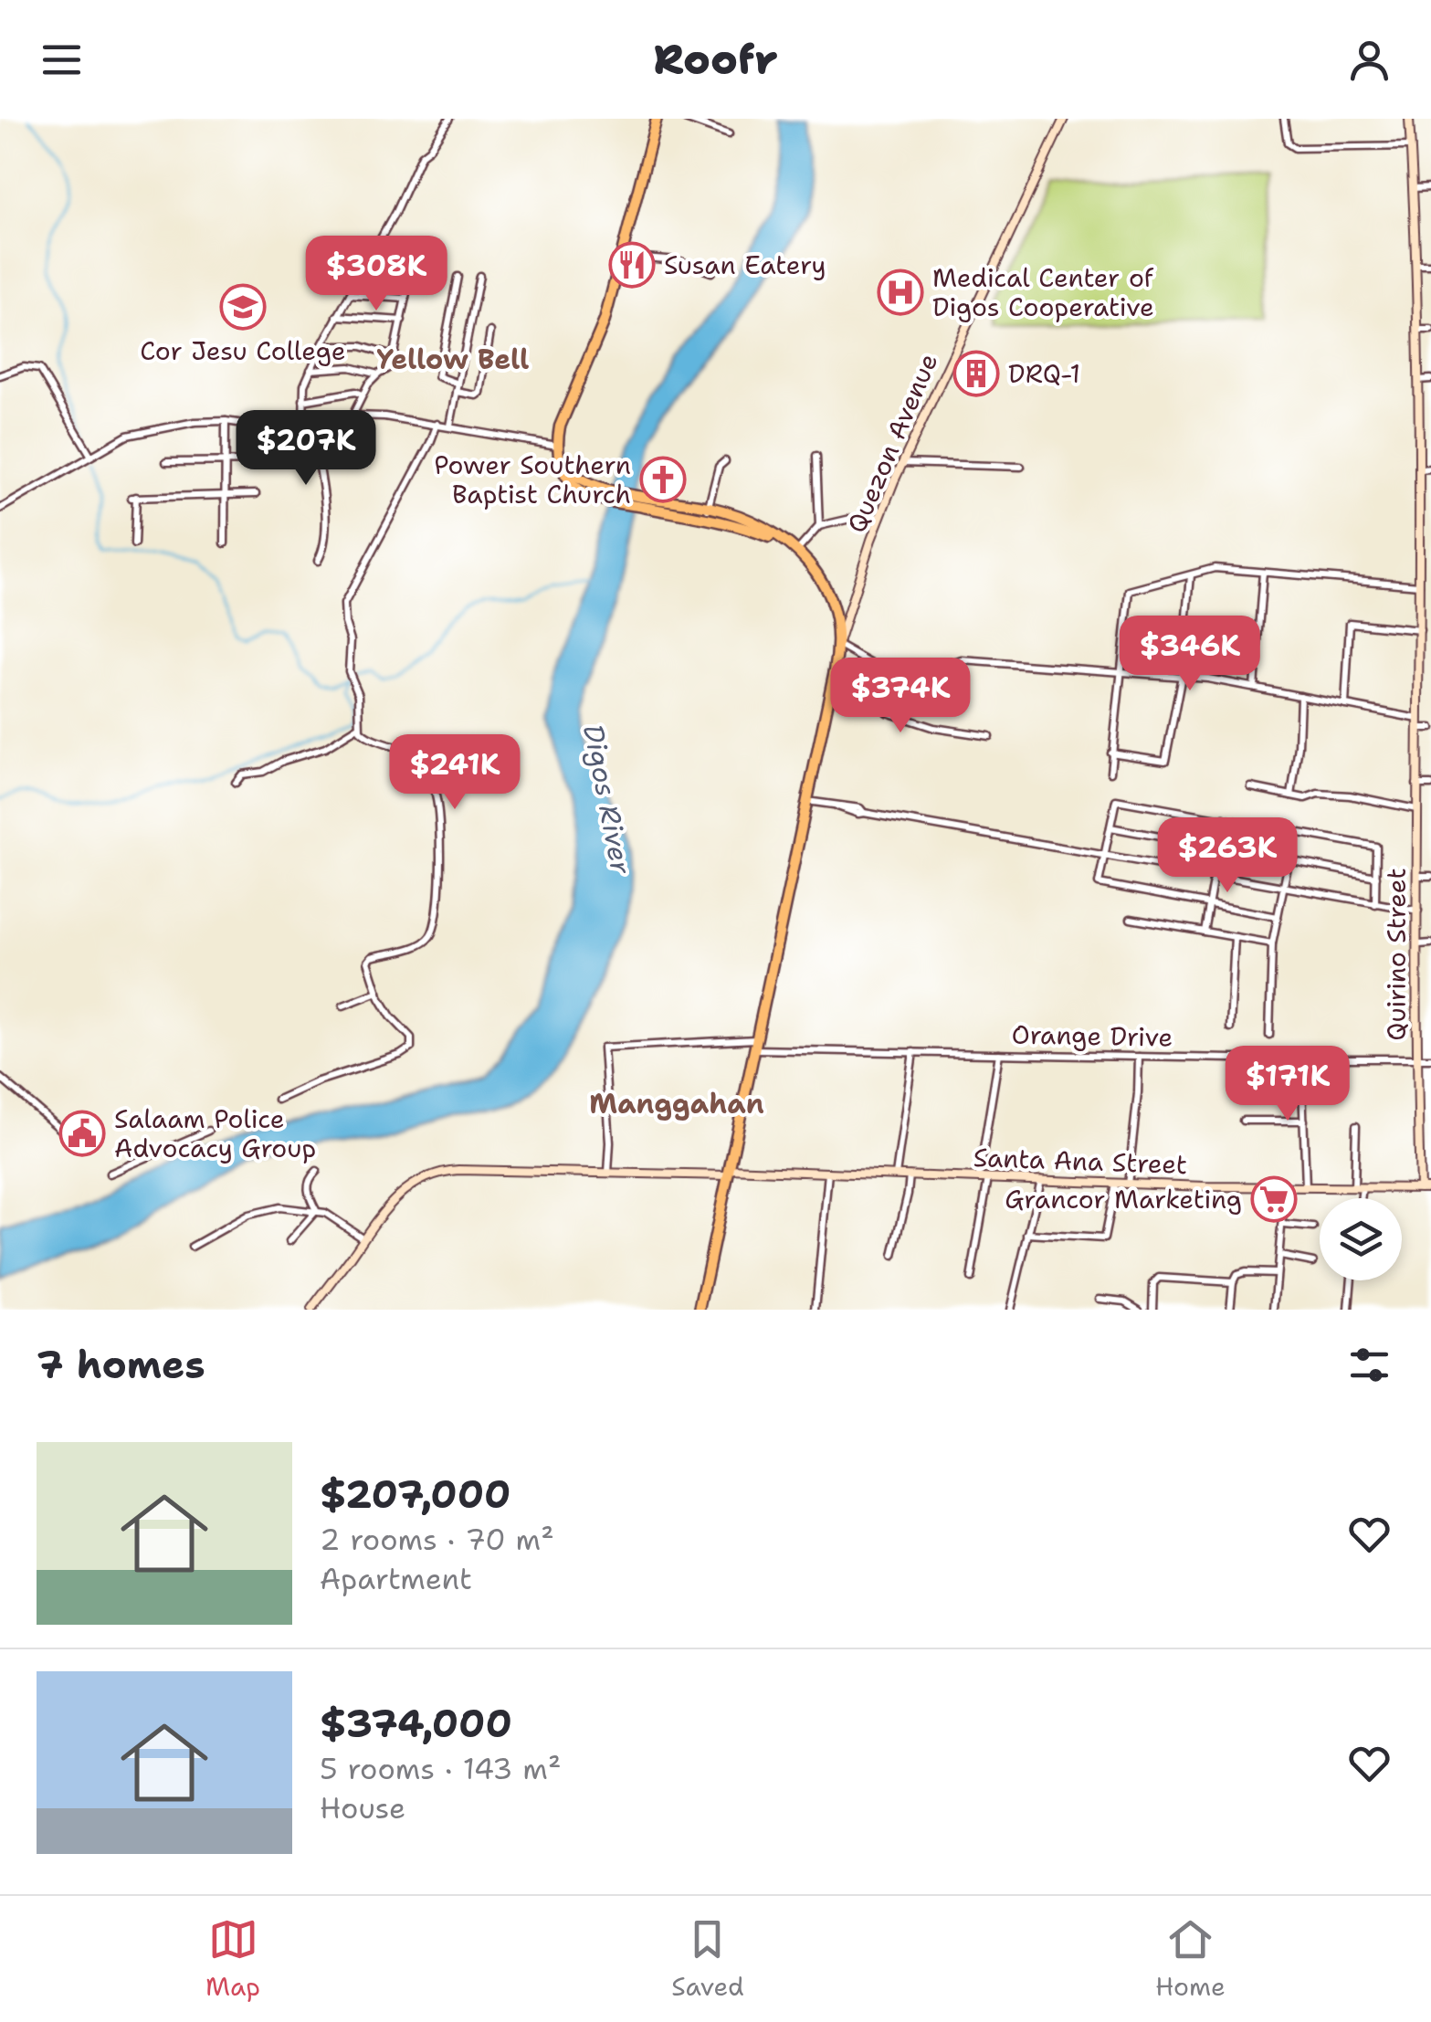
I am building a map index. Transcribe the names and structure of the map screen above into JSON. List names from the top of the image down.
{
  "streets": {
    "street": [
      "Quezon Avenue",
      "Quirino Street",
      "Orange Drive",
      "Santa Ana Street"
    ]
  },
  "crossings": [
    ["Quirino Street", "Orange Drive"],
    ["Quirino Street", "Santa Ana Street"],
    ["Orange Drive", "Santa Ana Street"]
  ],
  "districts": ["Yellow Bell", "Manggahan"],
  "water": ["Digos River"],
  "places": {
    "restaurant": ["Susan Eatery"],
    "hospital": ["Medical Center of Digos Cooperative"],
    "school or university": ["Cor Jesu College"],
    "building": ["DRQ-1"],
    "church": ["Power Southern Baptist Church"],
    "public building": ["Salaam Police Advocacy Group"],
    "supermarket": ["Grancor Marketing"]
  },
  "page": {
    "header": "Roofr",
    "price": [
      "$308K",
      "$207K",
      "$346K",
      "$374K",
      "$241K",
      "$263K",
      "$171K"
    ],
    "heading": "7 homes",
    "list": [
      {
        "name": "$207,000",
        "note": "2 rooms · 70 m² · Apartment"
      },
      {
        "name": "$374,000",
        "note": "5 rooms · 143 m² · House"
      }
    ],
    "tabs": ["Map", "Saved", "Home"]
  }
}
